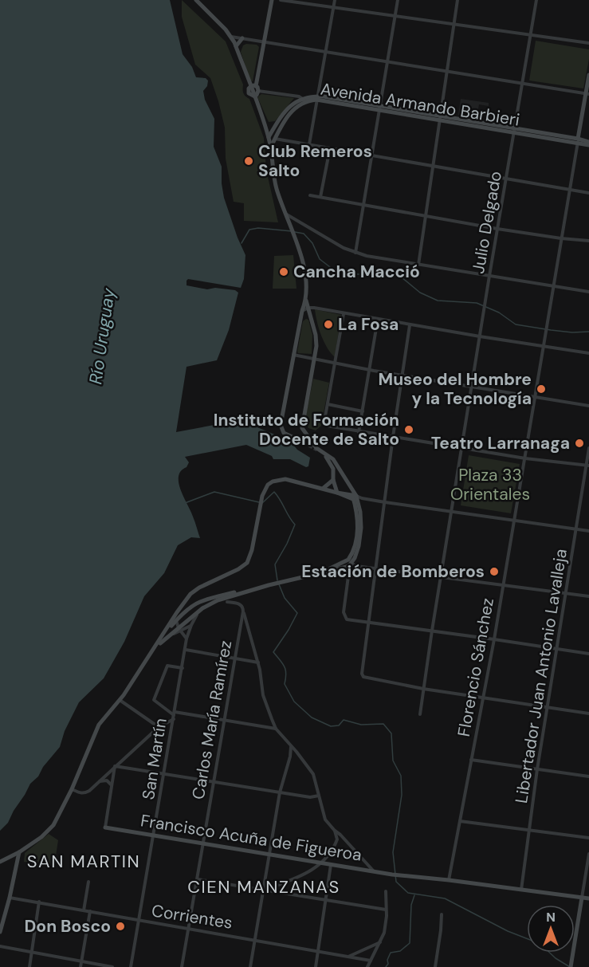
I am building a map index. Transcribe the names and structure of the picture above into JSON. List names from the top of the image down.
{
  "streets": {
    "street": [
      "Avenida Armando Barbieri",
      "Julio Delgado",
      "Florencio Sánchez",
      "Libertador Juan Antonio Lavalleja",
      "Carlos María Ramírez",
      "San Martín",
      "Francisco Acuña de Figueroa",
      "Corrientes"
    ]
  },
  "crossings": [
    ["Avenida Armando Barbieri", "Julio Delgado"],
    ["Avenida Armando Barbieri", "Florencio Sánchez"],
    ["Florencio Sánchez", "Francisco Acuña de Figueroa"],
    ["Libertador Juan Antonio Lavalleja", "Francisco Acuña de Figueroa"],
    ["Carlos María Ramírez", "Francisco Acuña de Figueroa"],
    ["Carlos María Ramírez", "Corrientes"],
    ["San Martín", "Francisco Acuña de Figueroa"],
    ["San Martín", "Corrientes"]
  ],
  "districts": ["SAN MARTIN", "CIEN MANZANAS"],
  "water": ["Río Uruguay"],
  "parks": ["Plaza 33 Orientales"],
  "places": [
    "Club Remeros Salto",
    "Cancha Macció",
    "La Fosa",
    "Museo del Hombre y la Tecnología",
    "Instituto de Formación Docente de Salto",
    "Teatro Larranaga",
    "Estación de Bomberos",
    "Don Bosco"
  ],
  "north": "top"
}
